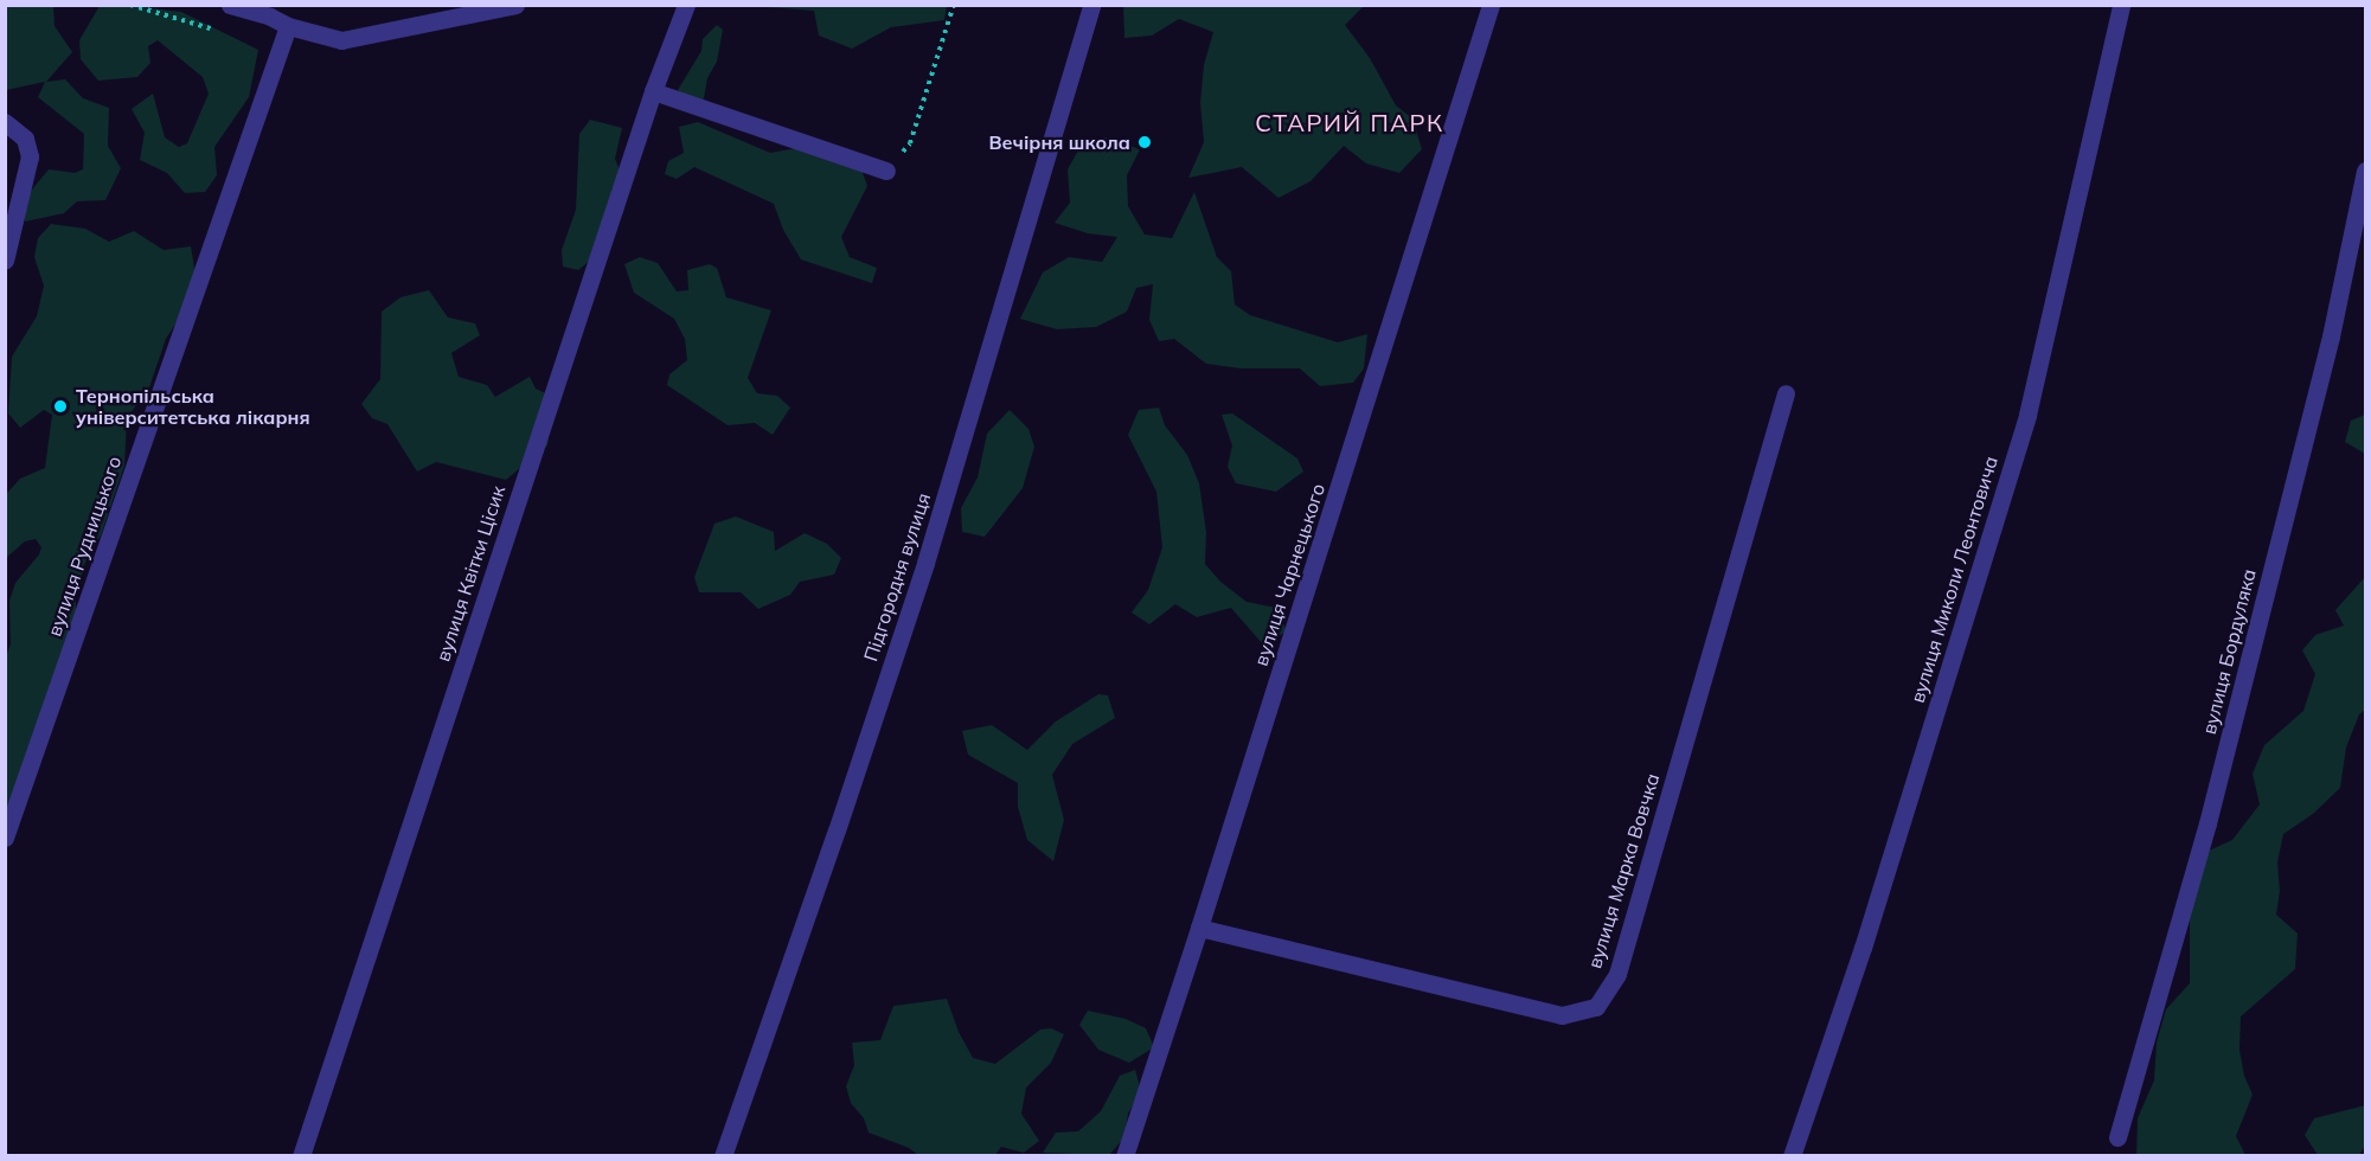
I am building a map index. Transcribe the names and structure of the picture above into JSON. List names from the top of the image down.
{
  "streets": {
    "street": [
      "вулиця Рудницького",
      "вулиця Квітки Цісик",
      "вулиця Чарнецького",
      "Підгородня вулиця",
      "вулиця Миколи Леонтовича",
      "вулиця Бордуляка",
      "вулиця Марка Вовчка"
    ]
  },
  "crossings": [
    ["вулиця Чарнецького", "вулиця Марка Вовчка"]
  ],
  "districts": ["СТАРИЙ ПАРК"],
  "places": ["Вечірня школа", "Тернопільська університетська лікарня"]
}
